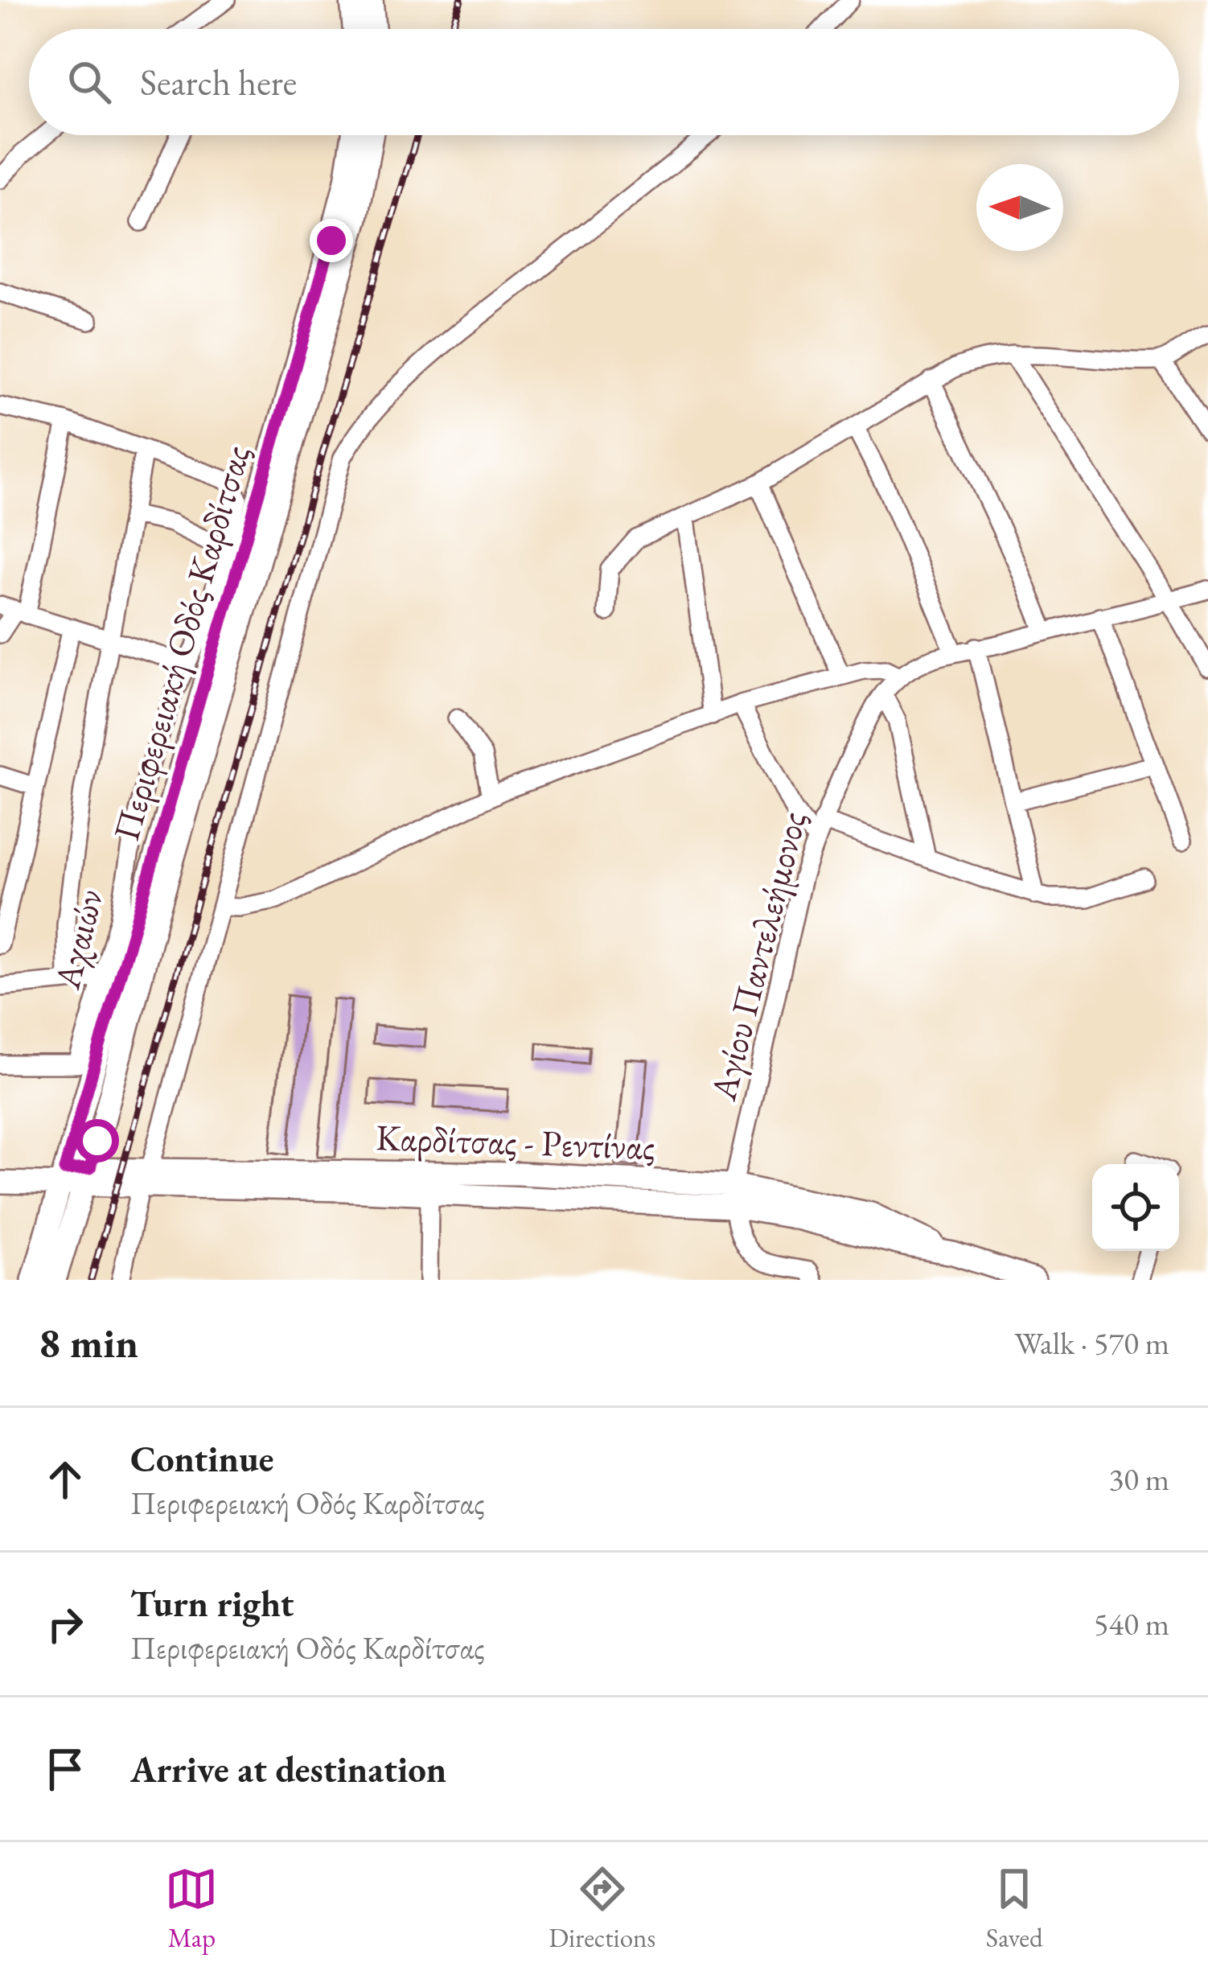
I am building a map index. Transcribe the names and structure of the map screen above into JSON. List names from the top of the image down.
{
  "streets": {
    "main road": ["Περιφερειακή Οδός Καρδίτσας", "Καρδίτσας - Ρεντίνας"],
    "street": ["Αχαιών", "Αγίου Παντελεήμονος"]
  },
  "crossings": [
    ["Περιφερειακή Οδός Καρδίτσας", "Καρδίτσας - Ρεντίνας"],
    ["Αγίου Παντελεήμονος", "Καρδίτσας - Ρεντίνας"]
  ],
  "north": "left",
  "page": {
    "search": "Search here",
    "heading": ["8 min", "Walk · 570 m"],
    "list": [
      ["Continue", "Περιφερειακή Οδός Καρδίτσας", "30 m"],
      ["Turn right", "Περιφερειακή Οδός Καρδίτσας", "540 m"],
      "Arrive at destination"
    ],
    "nav": ["Map", "Directions", "Saved"]
  }
}
